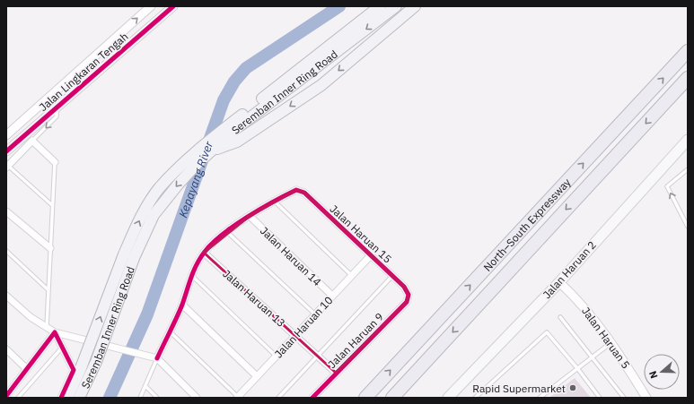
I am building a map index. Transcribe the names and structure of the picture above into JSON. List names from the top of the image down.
{
  "streets": {
    "highway": ["North–South Expressway"],
    "main road": ["Seremban Inner Ring Road", "Jalan Haruan 2"],
    "street": [
      "Jalan Lingkaran Tengah",
      "Jalan Haruan 15",
      "Jalan Haruan 14",
      "Jalan Haruan 13",
      "Jalan Haruan 10",
      "Jalan Haruan 5",
      "Jalan Haruan 9"
    ]
  },
  "crossings": [
    ["Jalan Haruan 15", "Jalan Haruan 10"],
    ["Jalan Haruan 15", "Jalan Haruan 9"],
    ["Jalan Haruan 14", "Jalan Haruan 10"],
    ["Jalan Haruan 2", "Jalan Haruan 5"],
    ["Jalan Haruan 13", "Jalan Haruan 10"],
    ["Jalan Haruan 13", "Jalan Haruan 9"]
  ],
  "water": ["Kepayang River"],
  "places": ["Rapid Supermarket"],
  "north": "left"
}
